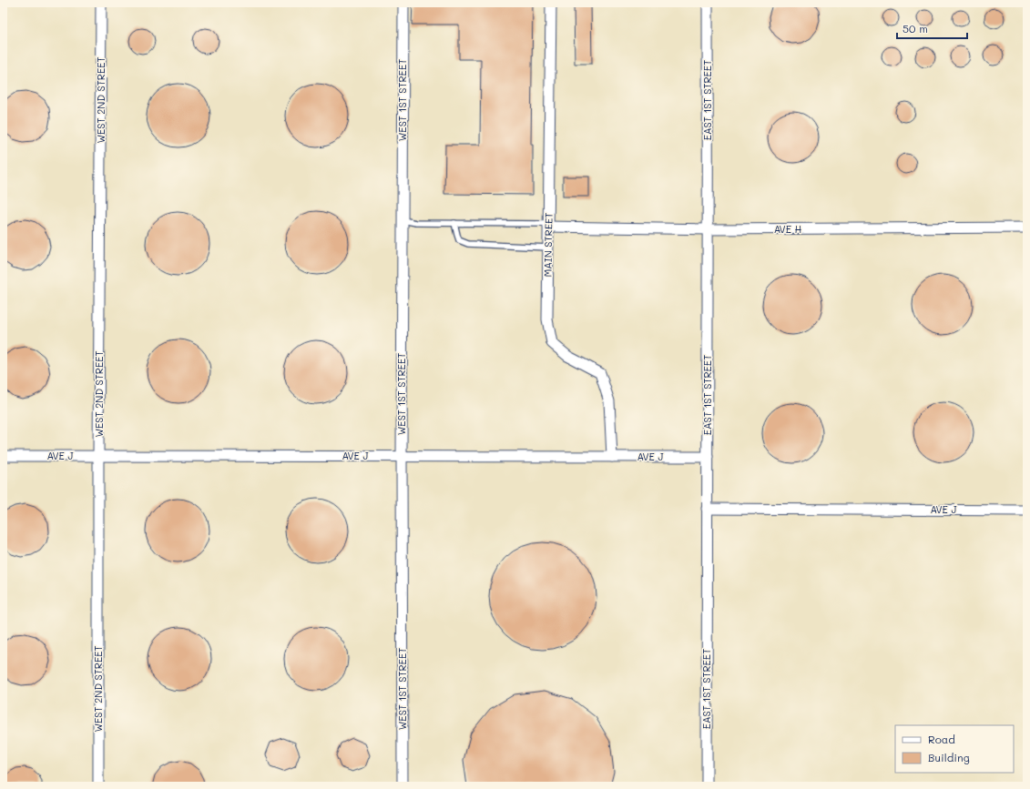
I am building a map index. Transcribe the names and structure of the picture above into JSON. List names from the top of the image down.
{
  "streets": {
    "street": [
      "WEST 2ND STREET",
      "WEST 1ST STREET",
      "EAST 1ST STREET",
      "AVE H",
      "MAIN STREET",
      "AVE J"
    ]
  },
  "crossings": [
    ["WEST 2ND STREET", "AVE J"],
    ["WEST 1ST STREET", "AVE J"],
    ["EAST 1ST STREET", "AVE H"],
    ["EAST 1ST STREET", "AVE J"],
    ["AVE H", "MAIN STREET"],
    ["MAIN STREET", "AVE J"]
  ],
  "legend": ["Road", "Building"],
  "scale_bar": "50 m"
}
